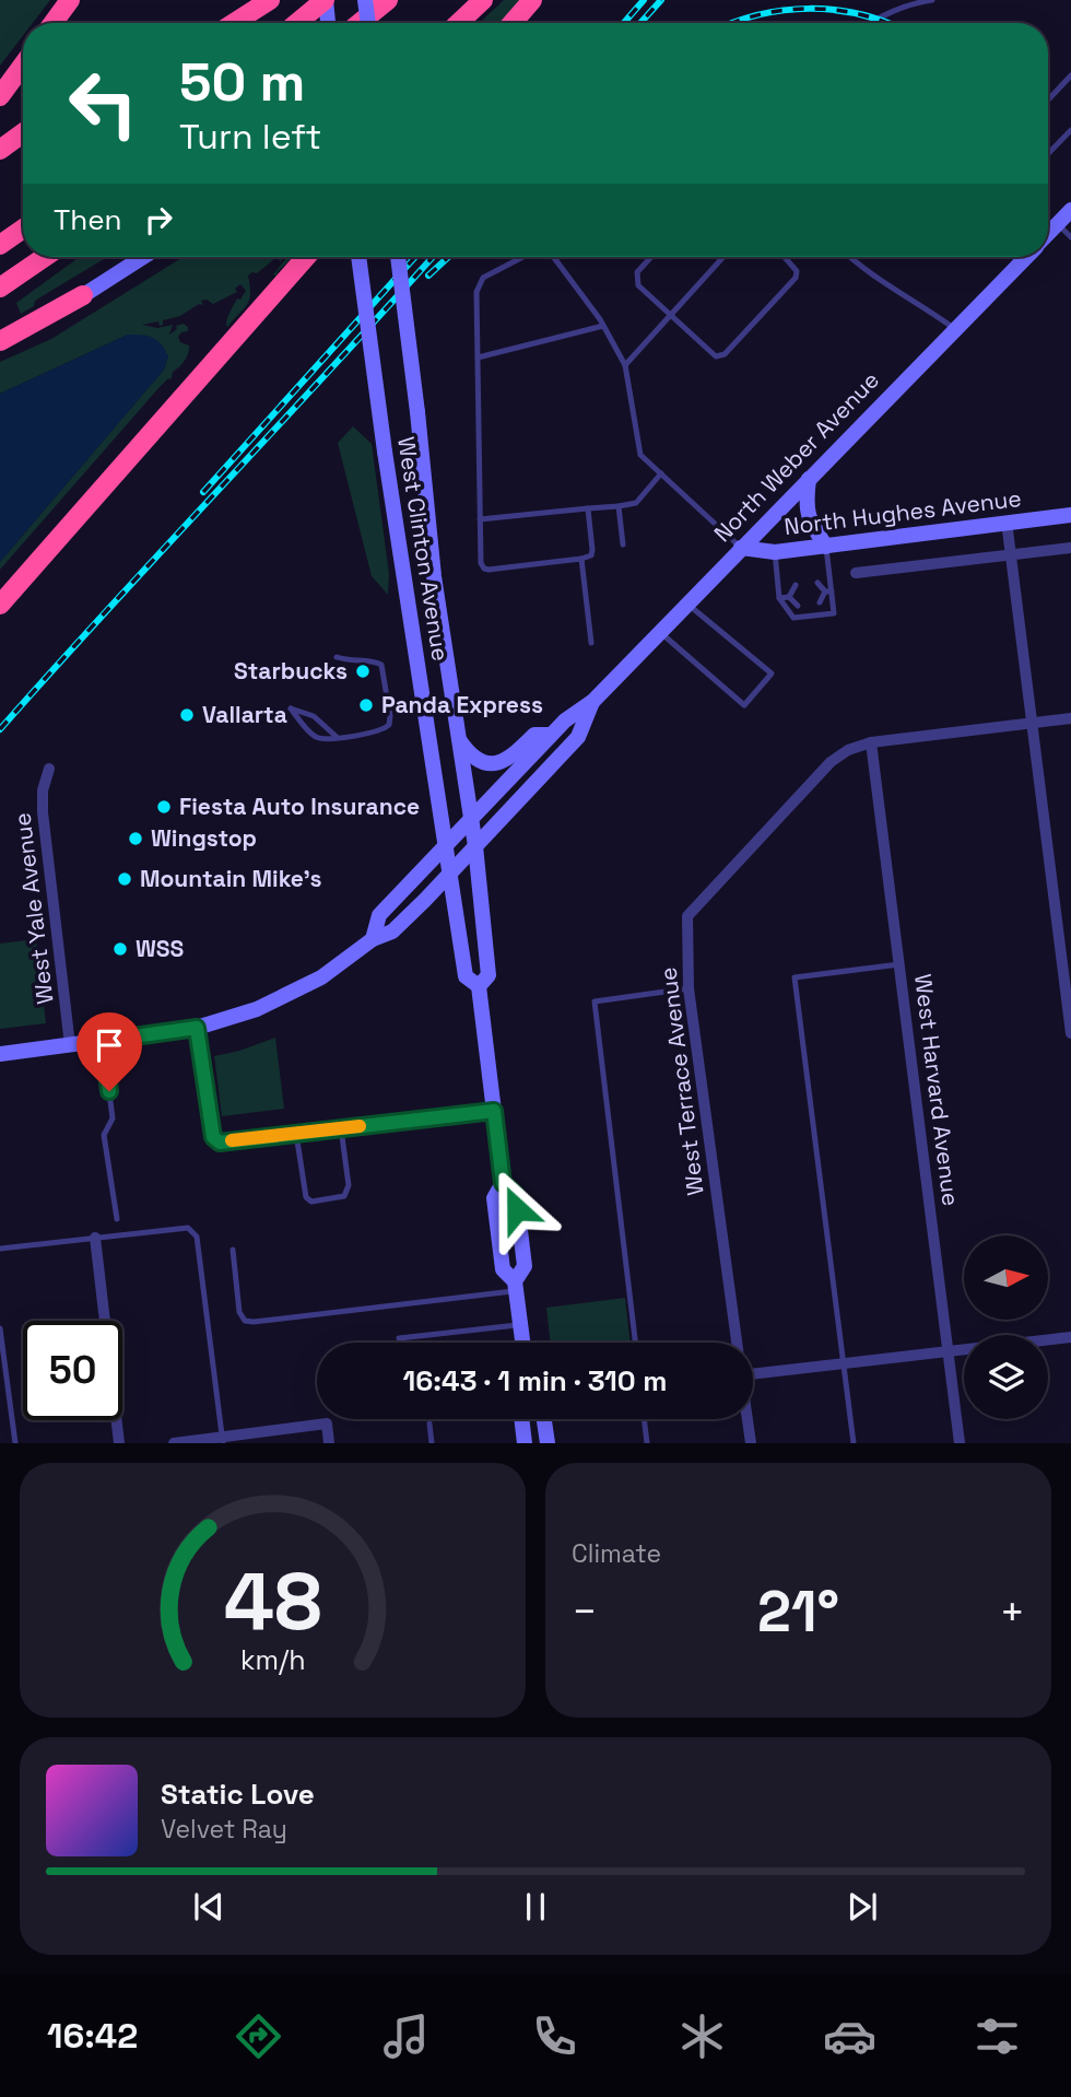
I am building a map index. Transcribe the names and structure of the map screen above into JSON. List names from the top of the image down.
{
  "streets": {
    "main road": ["North Weber Avenue", "North Hughes Avenue", "West Clinton Avenue"],
    "street": ["West Yale Avenue", "West Terrace Avenue", "West Harvard Avenue"]
  },
  "crossings": [
    ["North Weber Avenue", "North Hughes Avenue"],
    ["North Weber Avenue", "West Clinton Avenue"],
    ["North Weber Avenue", "West Yale Avenue"],
    ["West Terrace Avenue", "West Harvard Avenue"]
  ],
  "places": [
    "Starbucks",
    "Panda Express",
    "Vallarta",
    "Fiesta Auto Insurance",
    "Wingstop",
    "Mountain Mike's",
    "WSS"
  ],
  "north": "right",
  "page": {
    "turn": ["50 m", "Turn left"],
    "then": "Then",
    "limit": "50",
    "trip": "16:43 · 1 min · 310 m",
    "tile": "Climate",
    "heat": ["−", "21°", "+"],
    "song": ["Static Love", "Velvet Ray"],
    "tabs": "16:42",
    "gauge": ["48", "km/h"]
  }
}
